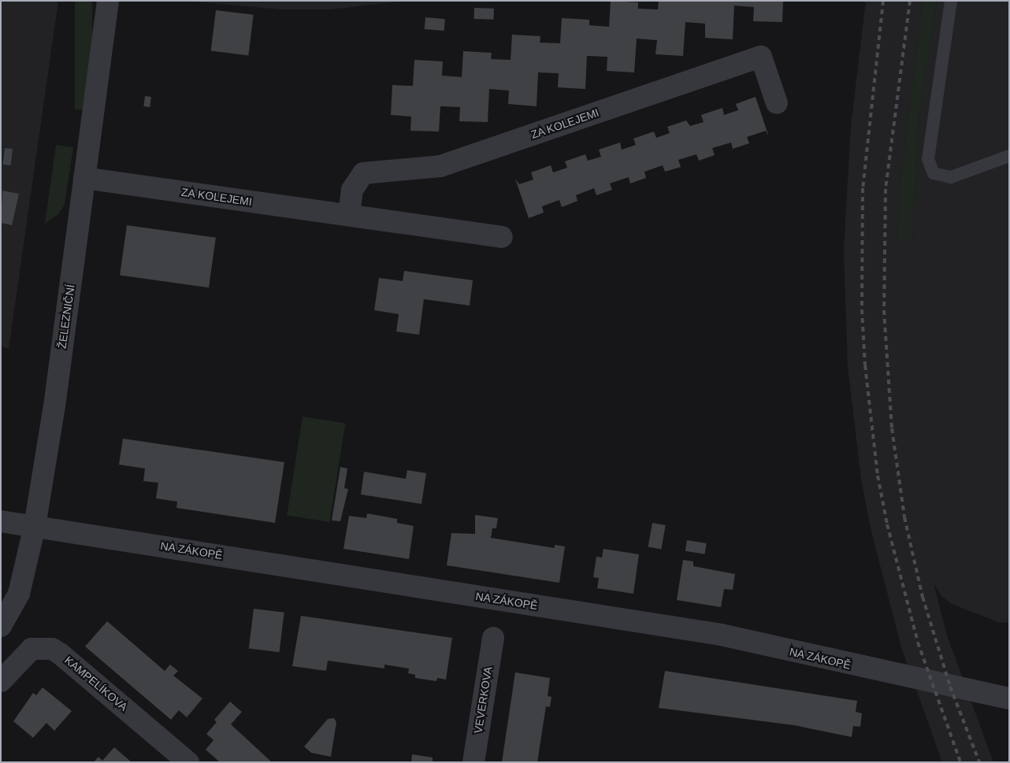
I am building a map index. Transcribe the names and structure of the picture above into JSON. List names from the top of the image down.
{
  "streets": {
    "street": [
      "ZA KOLEJEMI",
      "ŽELEZNIČNÍ",
      "NA ZÁKOPĚ",
      "KAMPELÍKOVA",
      "VEVERKOVA"
    ]
  },
  "crossings": [
    ["ZA KOLEJEMI", "ŽELEZNIČNÍ"],
    ["ŽELEZNIČNÍ", "NA ZÁKOPĚ"]
  ]
}
